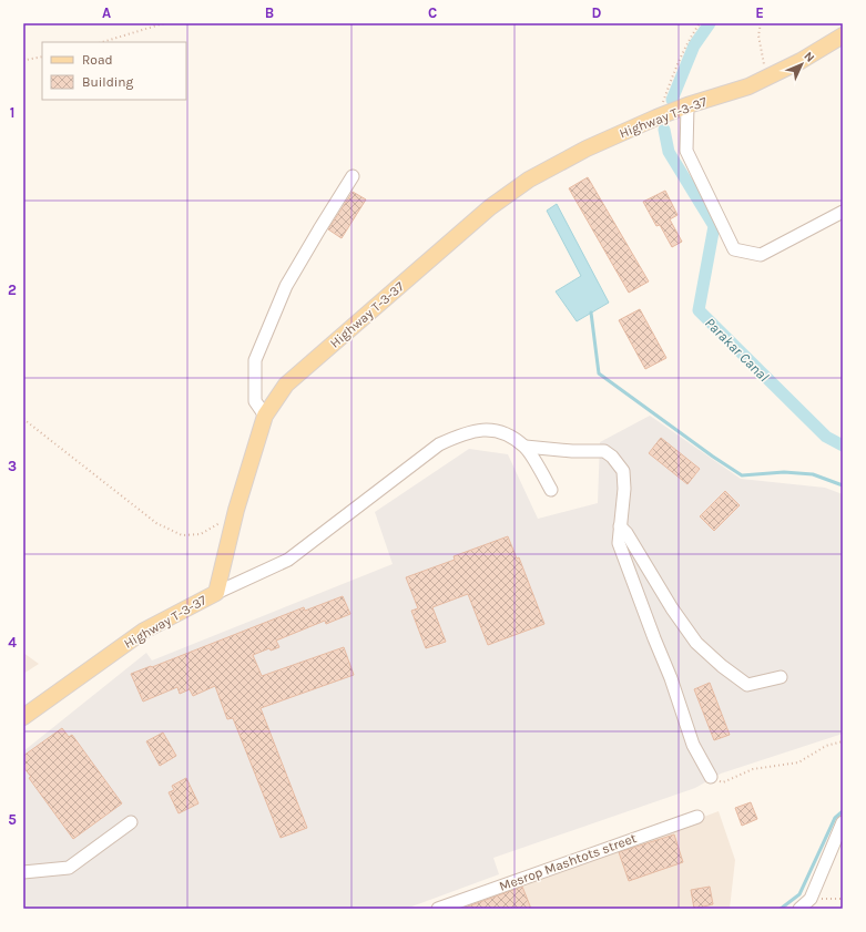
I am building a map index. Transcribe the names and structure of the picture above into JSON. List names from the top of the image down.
{
  "streets": {
    "main road": ["Highway T-3-37"],
    "street": ["Mesrop Mashtots street"]
  },
  "water": ["Parakar Canal"],
  "legend": ["Road", "Building"],
  "north": "top right",
  "grid": {
    "columns": [
      "A",
      "B",
      "C",
      "D",
      "E"
    ],
    "rows": [
      "1",
      "2",
      "3",
      "4",
      "5"
    ]
  }
}
